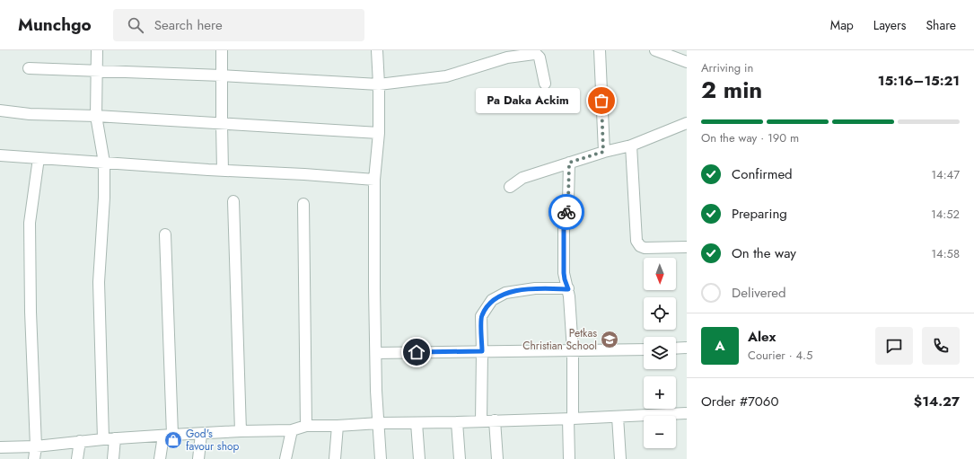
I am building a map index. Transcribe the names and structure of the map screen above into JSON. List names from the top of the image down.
{
  "places": {
    "other": ["Pa Daka Ackim"],
    "school or university": ["Petkas Christian School"],
    "shop": ["God's favour shop"]
  },
  "north": "bottom",
  "page": {
    "header": "Munchgo",
    "search": "Search here",
    "nav": ["Map", "Layers", "Share"],
    "heading": ["2 min", "Arriving in", "15:16–15:21"],
    "panel": [
      "Alex",
      "Courier · 4.5",
      "Order #7060",
      "$14.27"
    ],
    "bubble": "Pa Daka Ackim",
    "bar": "On the way · 190 m",
    "list": [
      ["Confirmed", "14:47"],
      ["Preparing", "14:52"],
      ["On the way", "14:58"],
      "Delivered"
    ],
    "map_buttons": ["+", "−"],
    "round": "A"
  }
}
